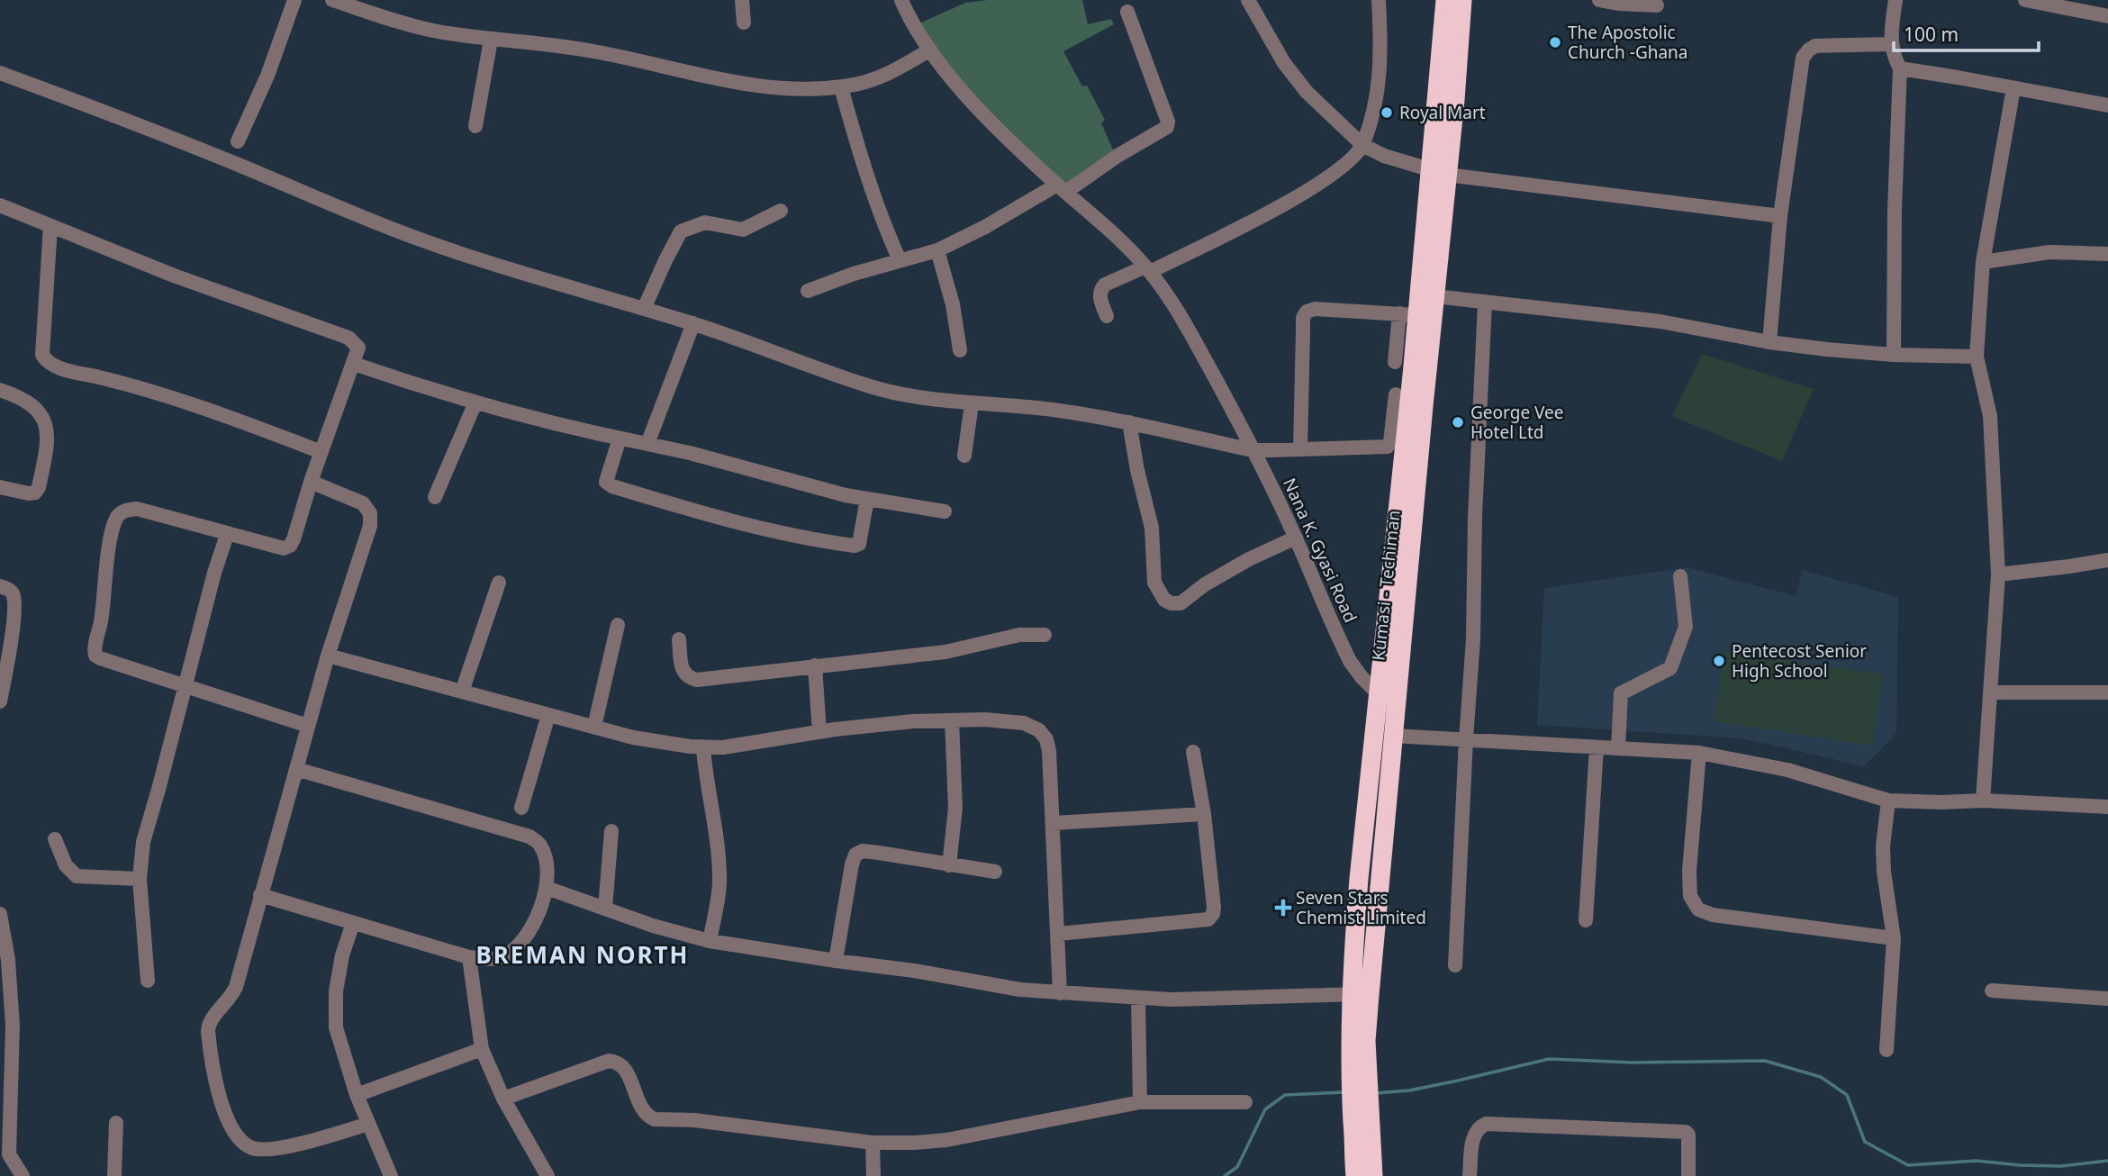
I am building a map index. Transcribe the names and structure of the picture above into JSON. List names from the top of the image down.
{
  "streets": {
    "highway": ["Kumasi - Techiman"],
    "street": ["Nana K. Gyasi Road"]
  },
  "districts": ["BREMAN NORTH"],
  "places": {
    "other": [
      "The Apostolic Church -Ghana",
      "Royal Mart",
      "George Vee Hotel Ltd",
      "Pentecost Senior High School"
    ],
    "health": ["Seven Stars Chemist Limited"]
  },
  "scale_bar": "100 m"
}
